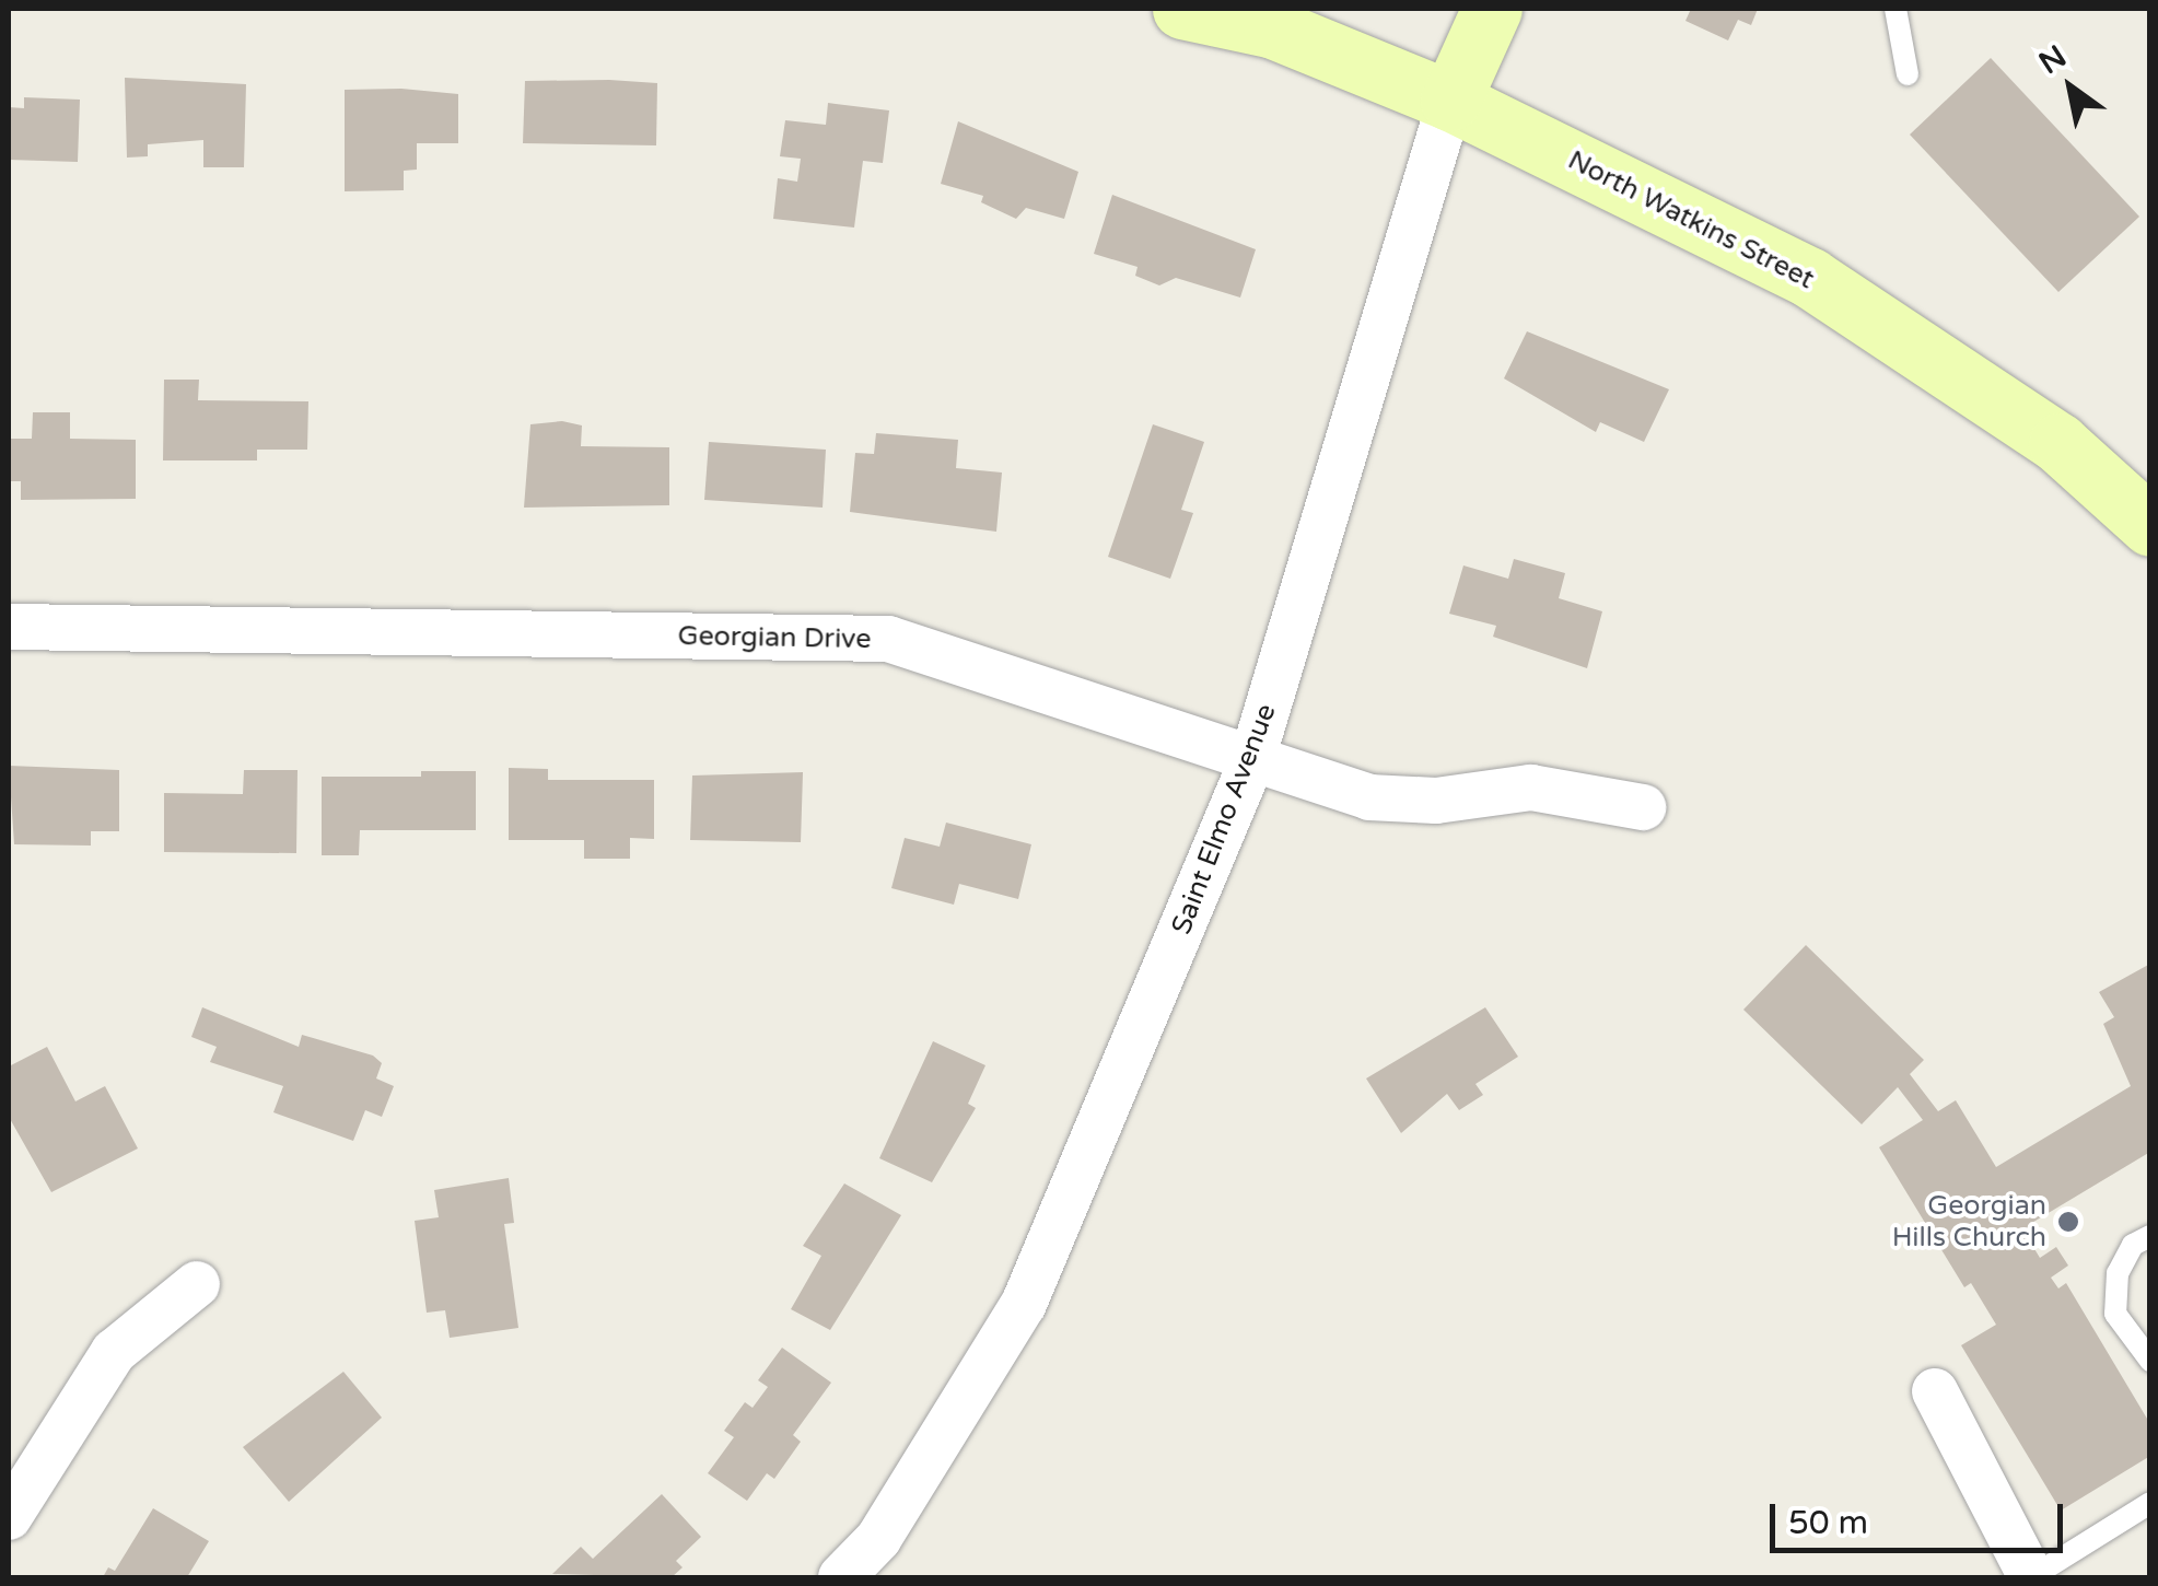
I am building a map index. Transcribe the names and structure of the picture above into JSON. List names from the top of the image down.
{
  "streets": {
    "main road": ["North Watkins Street", "Saint Elmo Avenue"],
    "street": ["Georgian Drive"]
  },
  "crossings": [
    ["North Watkins Street", "Saint Elmo Avenue"],
    ["Georgian Drive", "Saint Elmo Avenue"]
  ],
  "places": ["Georgian Hills Church"],
  "scale_bar": "50 m",
  "north": "top left"
}
